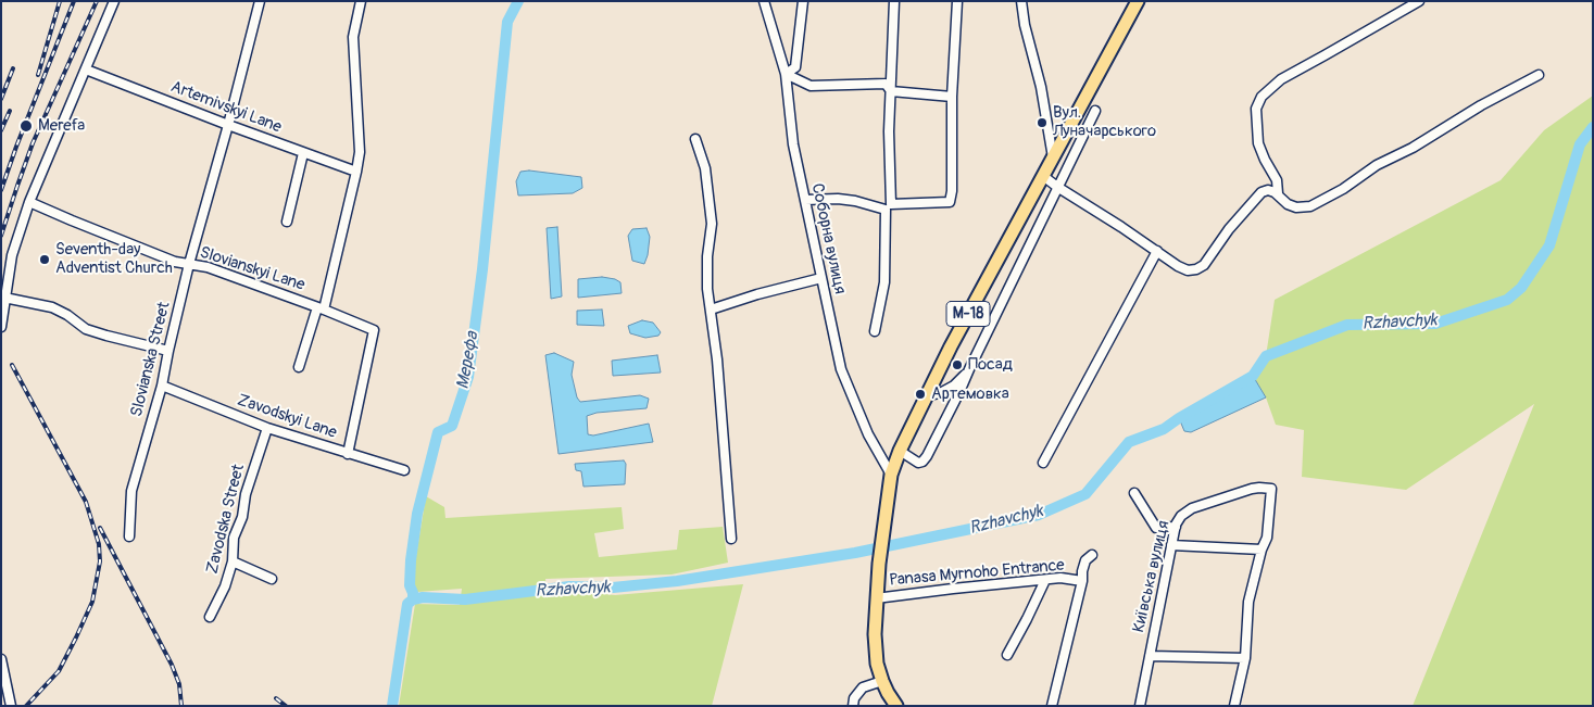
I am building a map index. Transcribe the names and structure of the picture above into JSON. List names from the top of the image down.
{
  "streets": {
    "highway": ["М-18"],
    "street": [
      "Artemivskyi Lane",
      "Соборна вулиця",
      "Slovianskyi Lane",
      "Slovianska Street",
      "Zavodskyi Lane",
      "Zavodska Street",
      "Panasa Myrnoho Entrance",
      "Київська вулиця"
    ]
  },
  "crossings": [
    ["Artemivskyi Lane", "Slovianska Street"],
    ["Соборна вулиця", "М-18"],
    ["Slovianskyi Lane", "Slovianska Street"],
    ["Slovianskyi Lane", "Zavodskyi Lane"],
    ["М-18", "Panasa Myrnoho Entrance"],
    ["Slovianska Street", "Zavodskyi Lane"],
    ["Zavodskyi Lane", "Zavodska Street"]
  ],
  "water": ["Rzhavchyk", "Мерефа"],
  "places": [
    "Вул. Луначарського",
    "Merefa",
    "Seventh-day Adventist Church",
    "Посад",
    "Артемовка"
  ]
}
